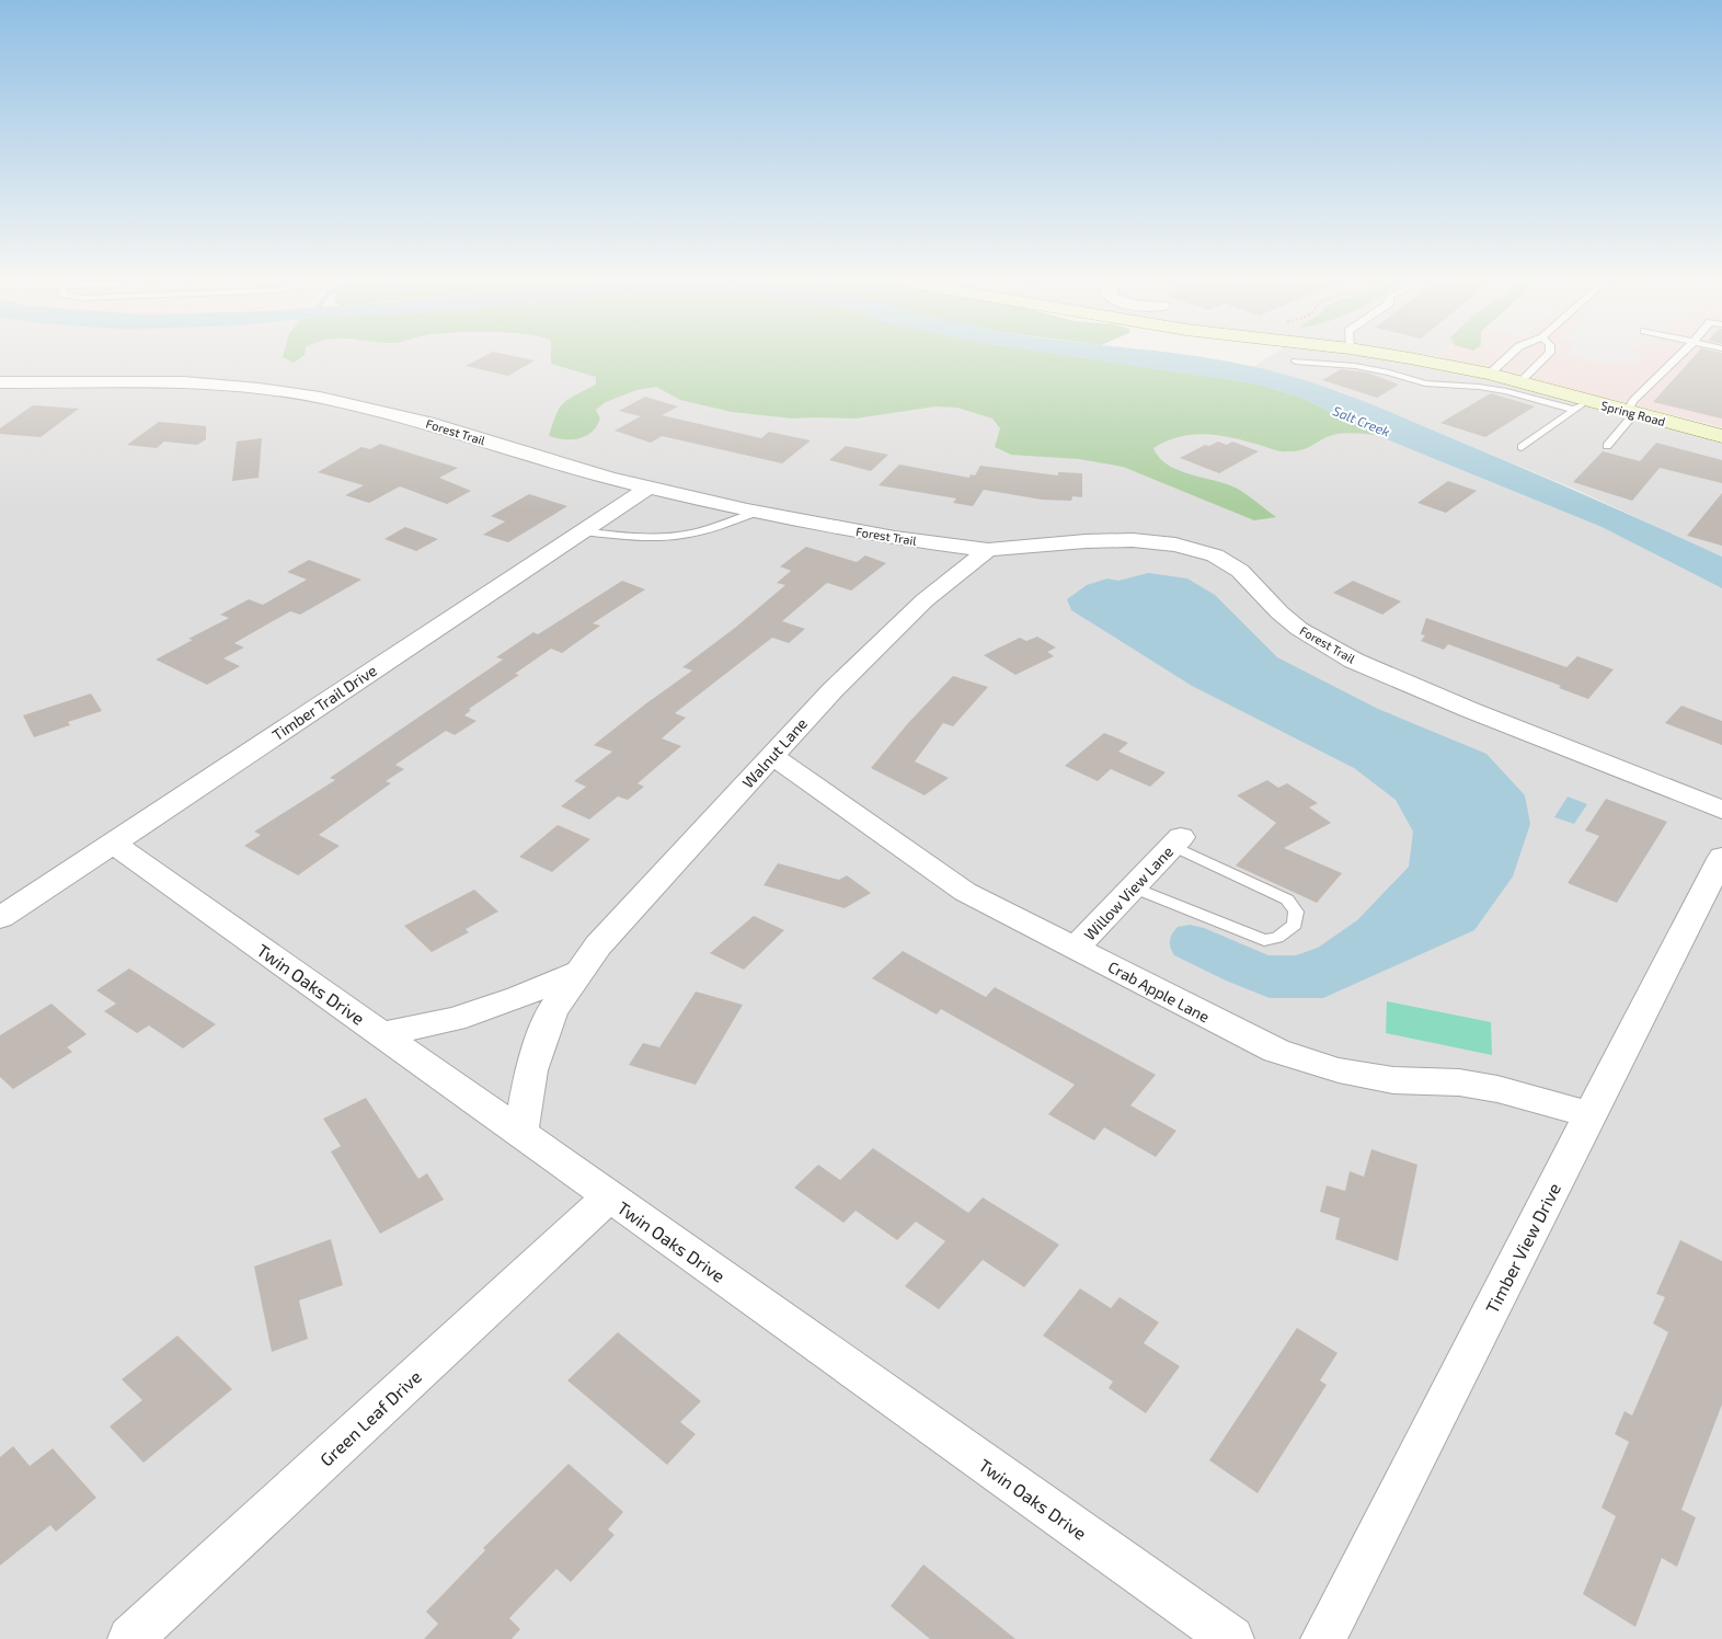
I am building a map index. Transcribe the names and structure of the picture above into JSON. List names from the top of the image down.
{
  "streets": {
    "street": [
      "Spring Road",
      "Forest Trail",
      "Timber Trail Drive",
      "Walnut Lane",
      "Willow View Lane",
      "Twin Oaks Drive",
      "Crab Apple Lane",
      "Timber View Drive",
      "Green Leaf Drive"
    ]
  },
  "crossings": [
    ["Forest Trail", "Timber Trail Drive"],
    ["Forest Trail", "Walnut Lane"],
    ["Timber Trail Drive", "Twin Oaks Drive"],
    ["Walnut Lane", "Twin Oaks Drive"],
    ["Walnut Lane", "Crab Apple Lane"],
    ["Willow View Lane", "Crab Apple Lane"],
    ["Twin Oaks Drive", "Green Leaf Drive"],
    ["Crab Apple Lane", "Timber View Drive"]
  ],
  "water": ["Salt Creek"]
}
